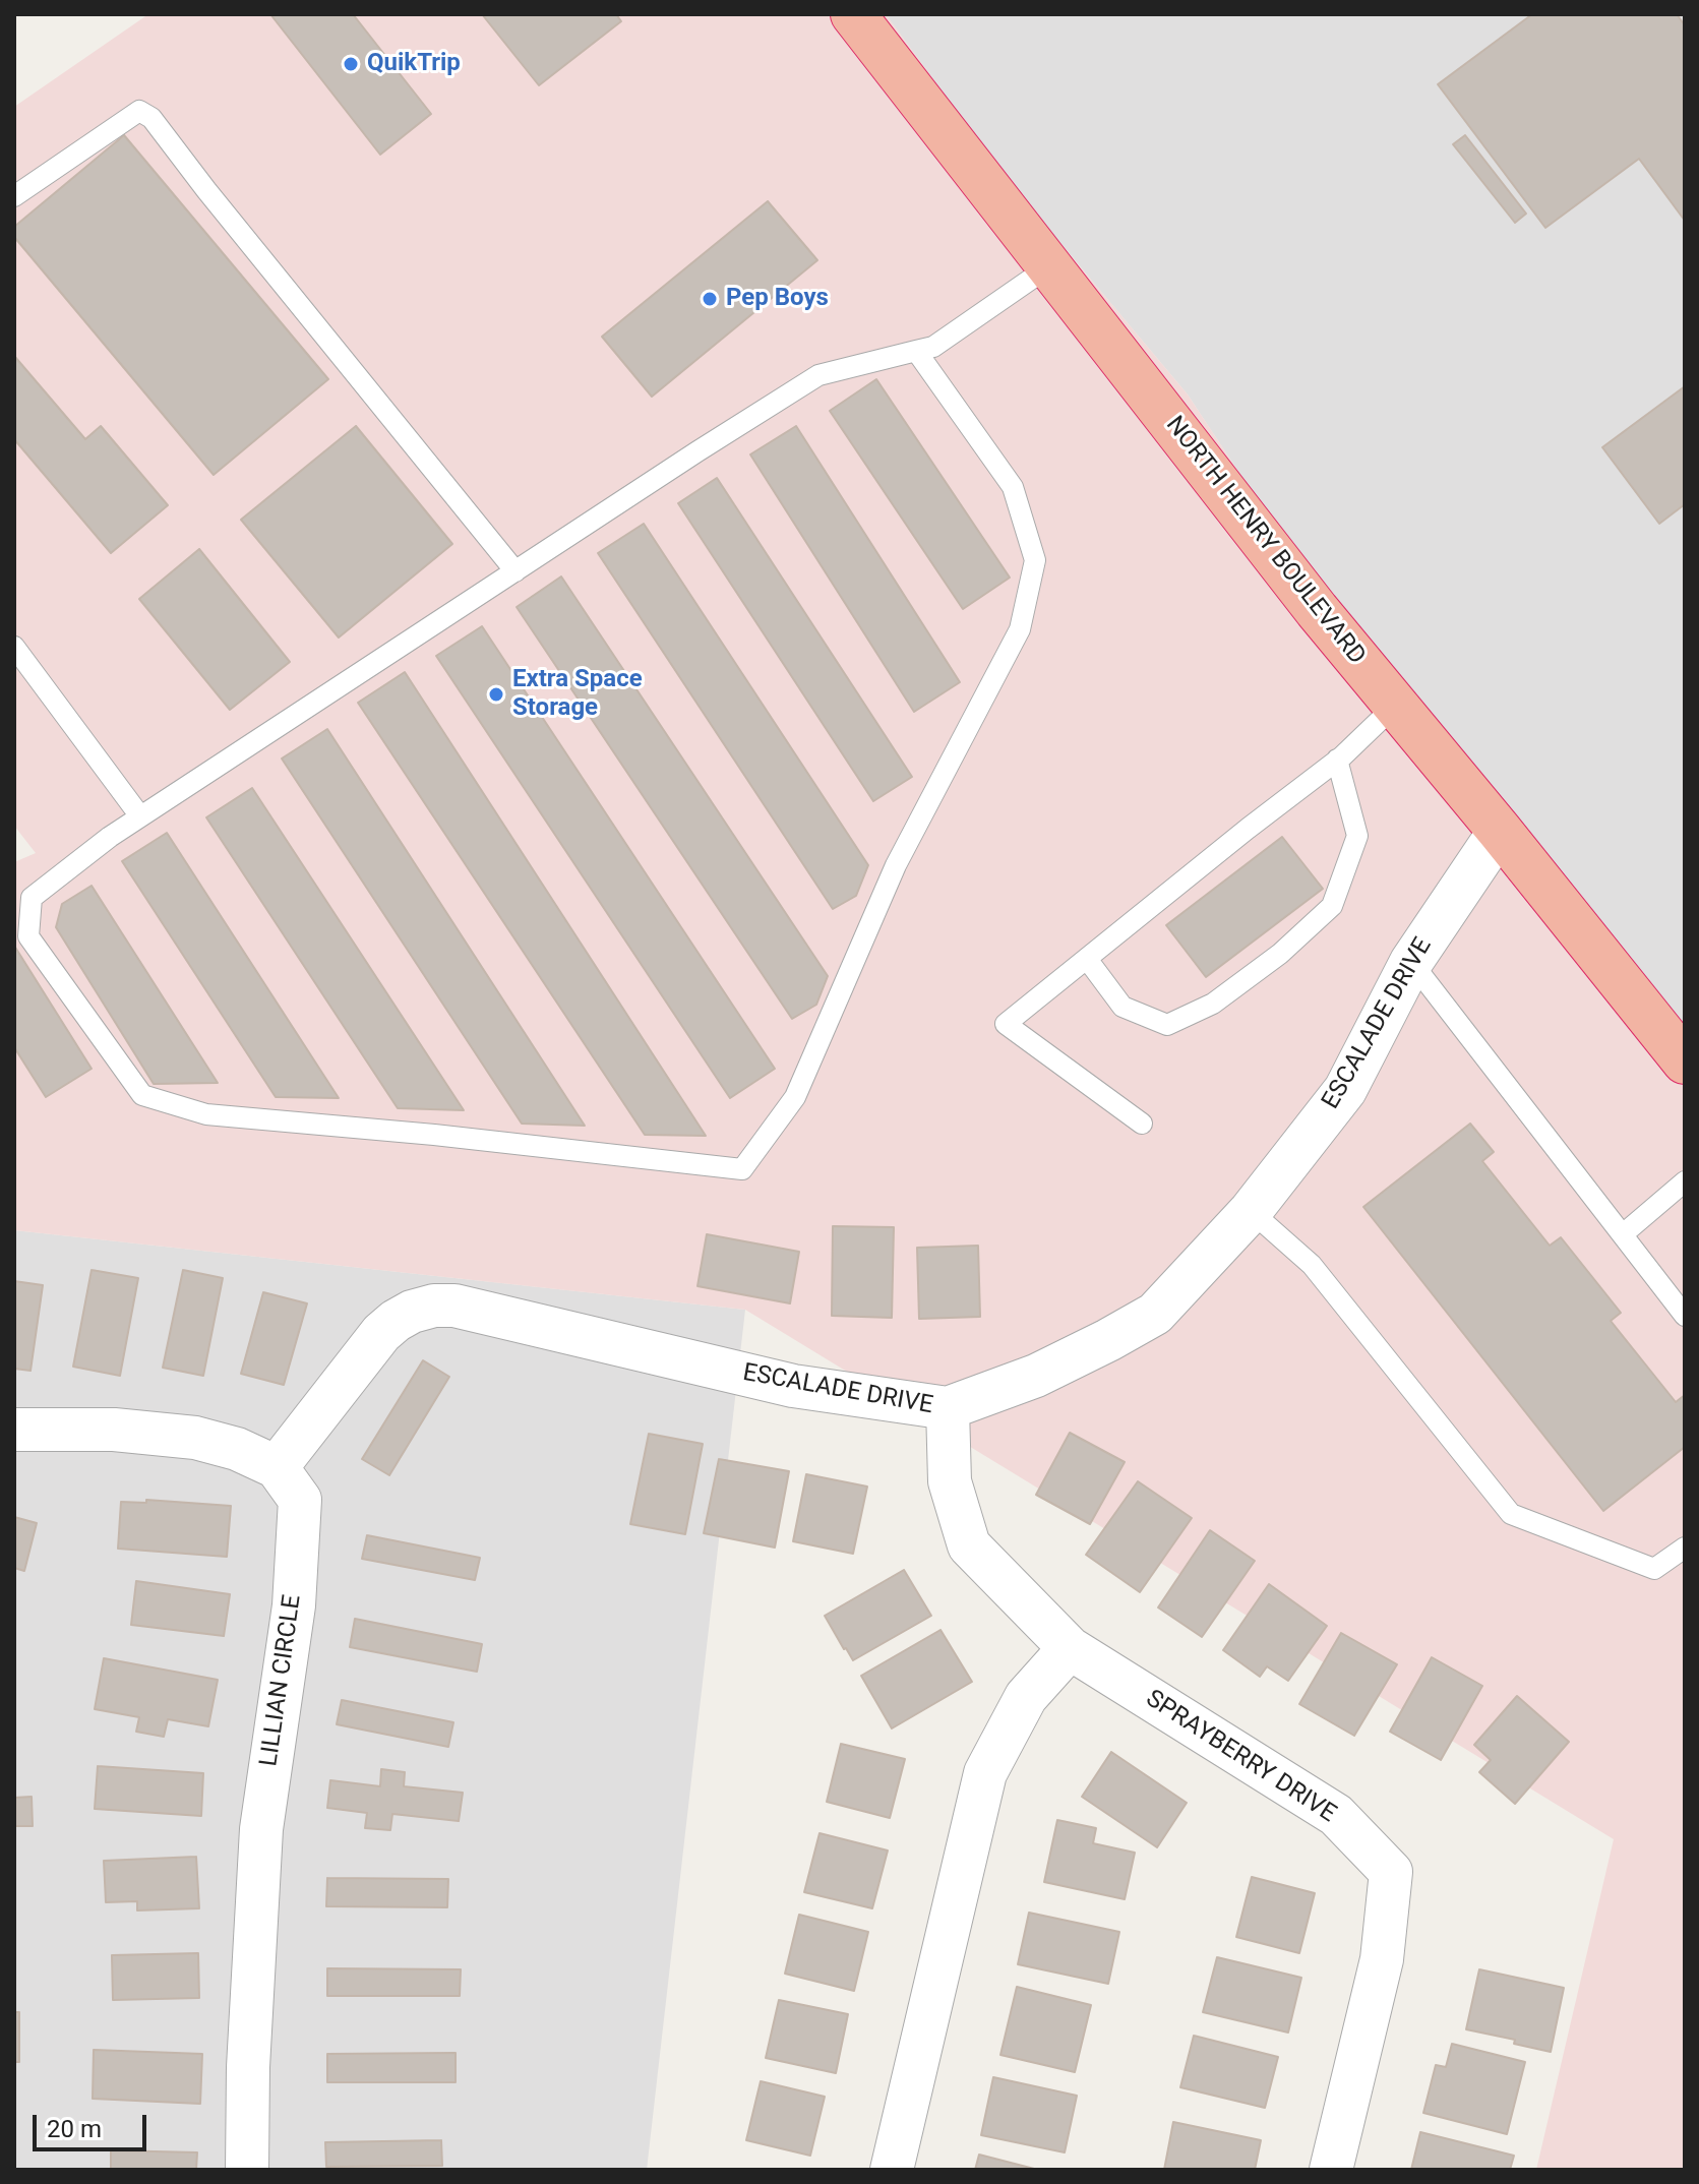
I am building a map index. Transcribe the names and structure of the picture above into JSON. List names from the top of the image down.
{
  "streets": {
    "highway": ["NORTH HENRY BOULEVARD"],
    "street": ["ESCALADE DRIVE", "LILLIAN CIRCLE", "SPRAYBERRY DRIVE"]
  },
  "crossings": [
    ["NORTH HENRY BOULEVARD", "ESCALADE DRIVE"],
    ["ESCALADE DRIVE", "LILLIAN CIRCLE"],
    ["ESCALADE DRIVE", "SPRAYBERRY DRIVE"]
  ],
  "places": ["QuikTrip", "Pep Boys", "Extra Space Storage"],
  "scale_bar": "20 m"
}
